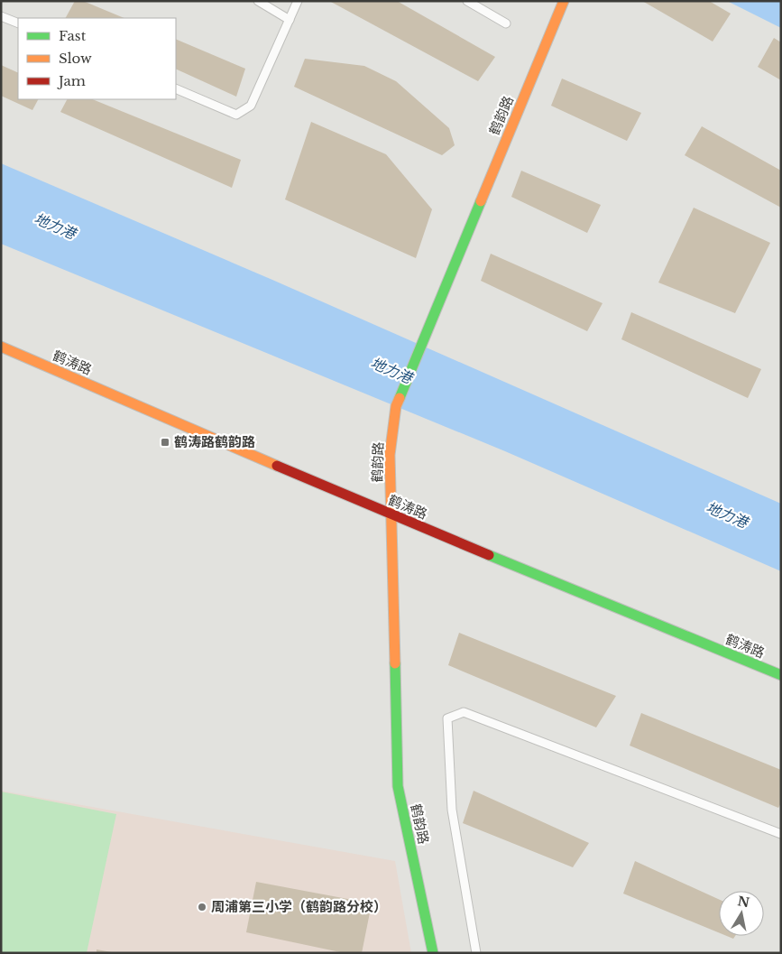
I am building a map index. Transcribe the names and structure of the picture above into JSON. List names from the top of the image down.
{
  "streets": {
    "street": ["鹤韵路", "鹤涛路"]
  },
  "crossings": [
    ["鹤韵路", "鹤涛路"]
  ],
  "water": ["地力港"],
  "places": {
    "transit": ["鹤涛路鹤韵路"],
    "other": ["周浦第三小学（鹤韵路分校）"]
  },
  "legend": ["Fast", "Slow", "Jam"],
  "north": "top"
}
